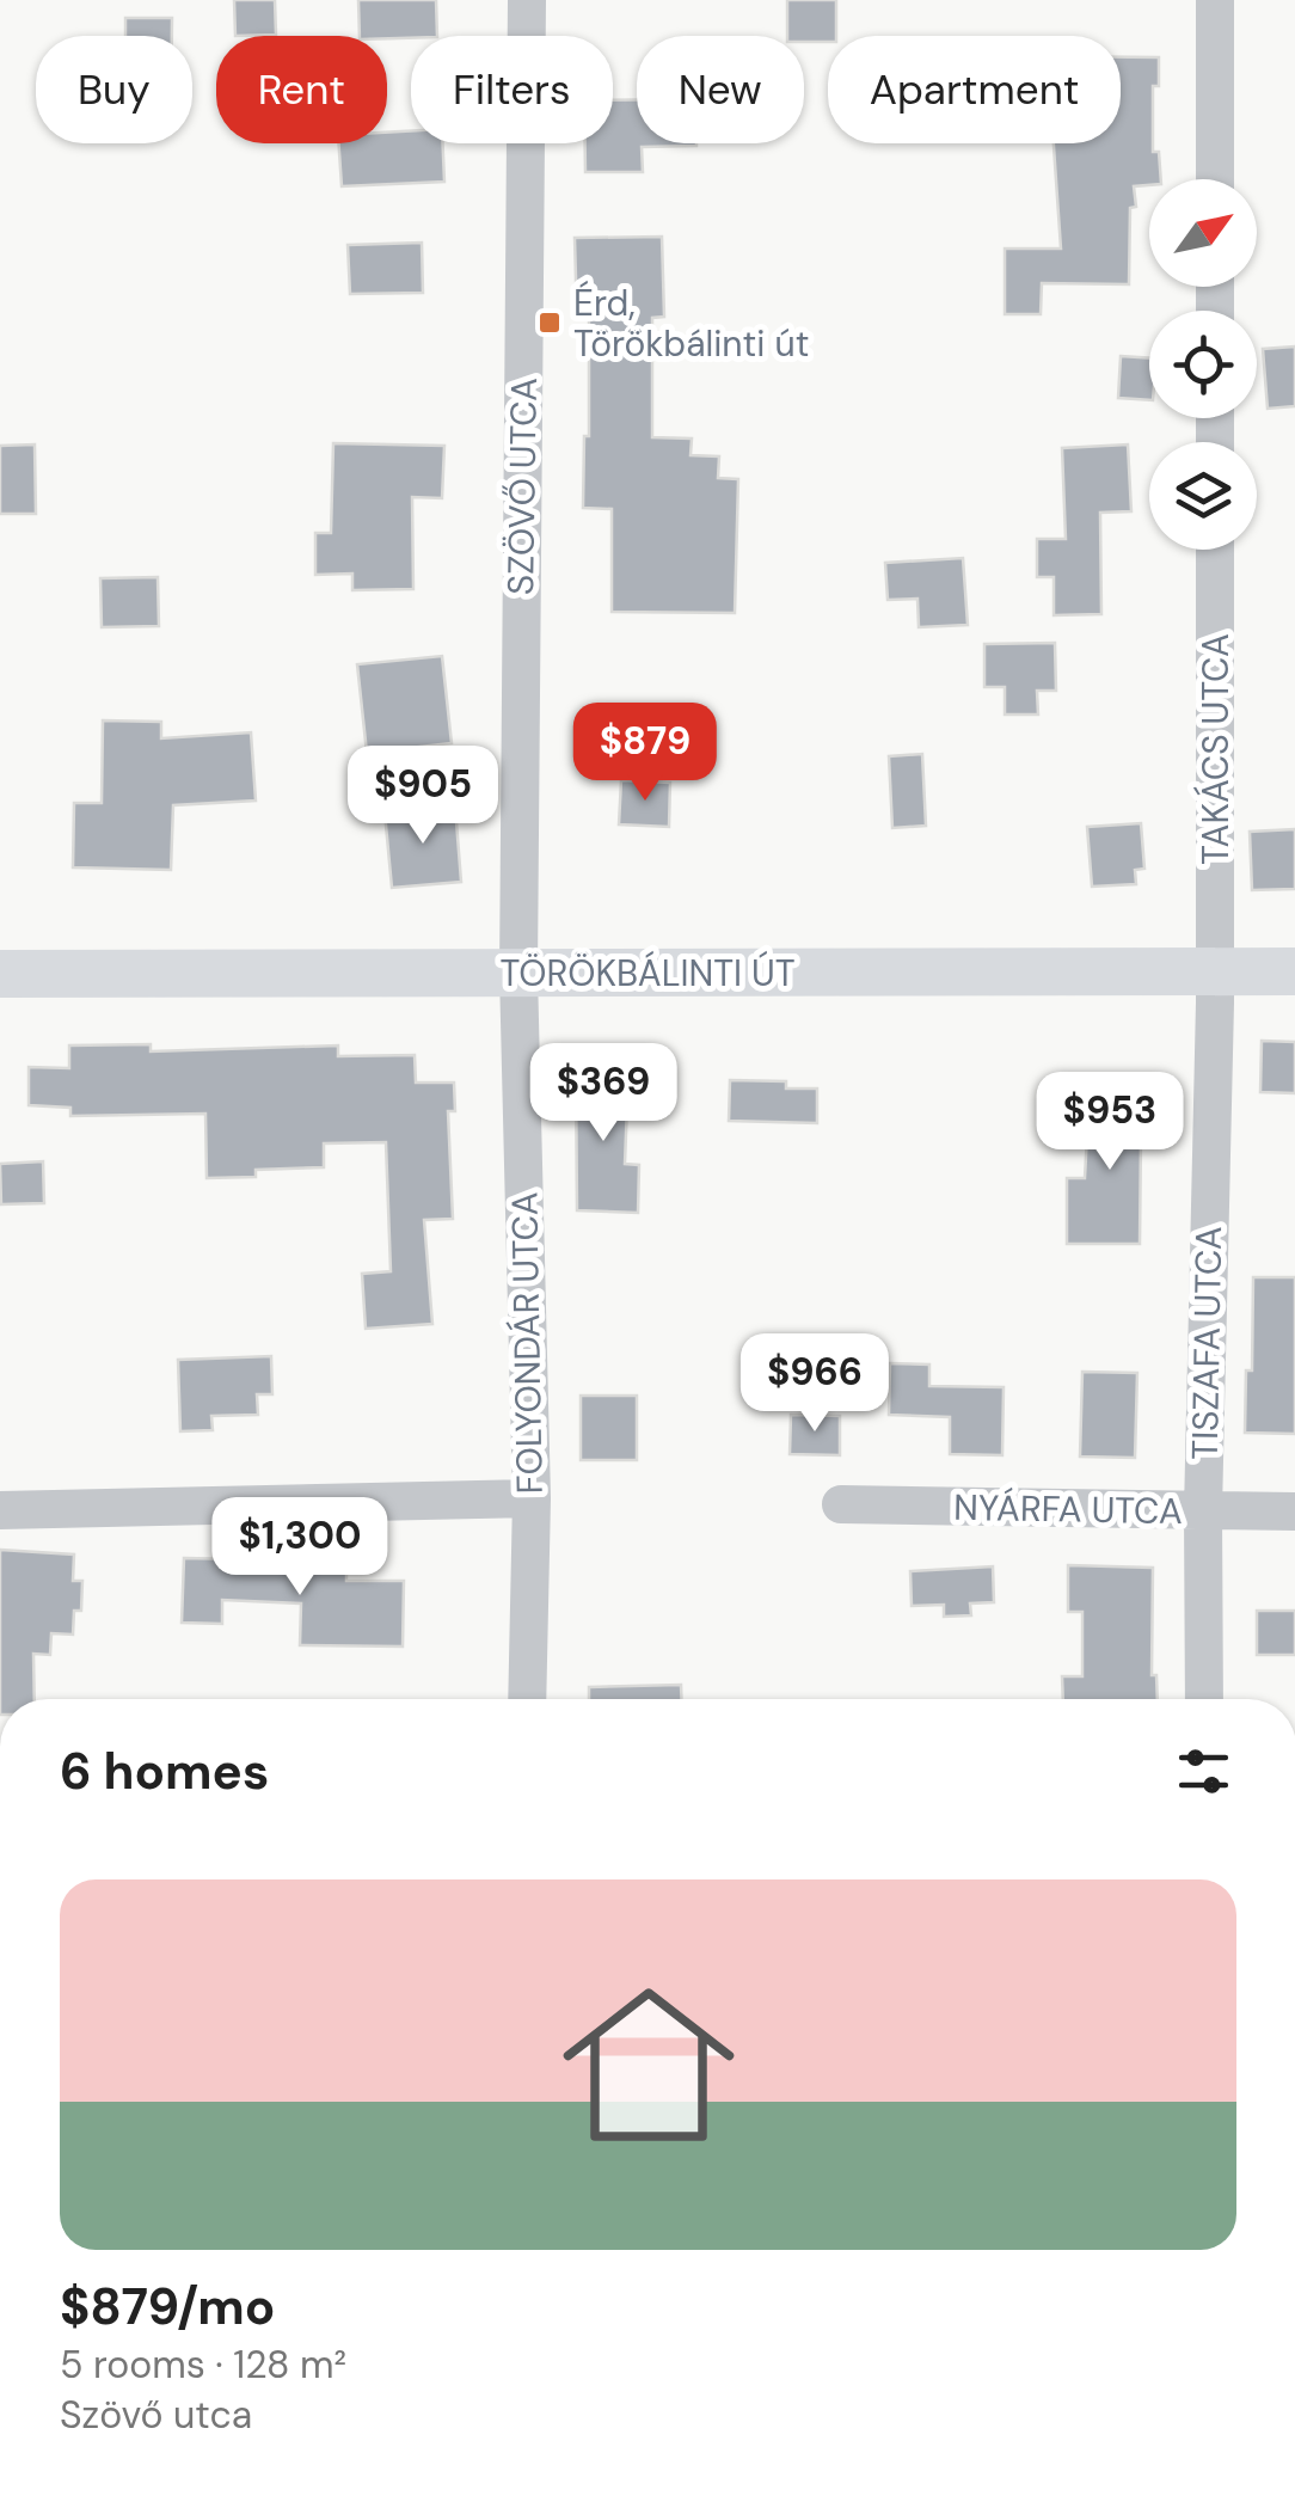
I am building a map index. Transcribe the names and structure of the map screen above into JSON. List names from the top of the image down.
{
  "streets": {
    "main road": ["TÖRÖKBÁLINTI ÚT"],
    "street": [
      "SZÖVŐ UTCA",
      "TAKÁCS UTCA",
      "FOLYONDÁR UTCA",
      "TISZAFA UTCA",
      "NYÁRFA UTCA"
    ]
  },
  "crossings": [
    ["SZÖVŐ UTCA", "TÖRÖKBÁLINTI ÚT"],
    ["SZÖVŐ UTCA", "FOLYONDÁR UTCA"],
    ["TAKÁCS UTCA", "TÖRÖKBÁLINTI ÚT"],
    ["TAKÁCS UTCA", "TISZAFA UTCA"],
    ["TÖRÖKBÁLINTI ÚT", "FOLYONDÁR UTCA"],
    ["TÖRÖKBÁLINTI ÚT", "TISZAFA UTCA"],
    ["TISZAFA UTCA", "NYÁRFA UTCA"]
  ],
  "places": {
    "transit": ["Érd, Törökbálinti út"]
  },
  "north": "top right",
  "page": {
    "chip": [
      "Buy",
      "Rent",
      "Filters",
      "New",
      "Apartment"
    ],
    "price": [
      "$879",
      "$905",
      "$369",
      "$953",
      "$966",
      "$1,300"
    ],
    "heading": "6 homes",
    "list": [
      {
        "name": "$879/mo",
        "note": "5 rooms · 128 m² · Szövő utca"
      }
    ]
  }
}
